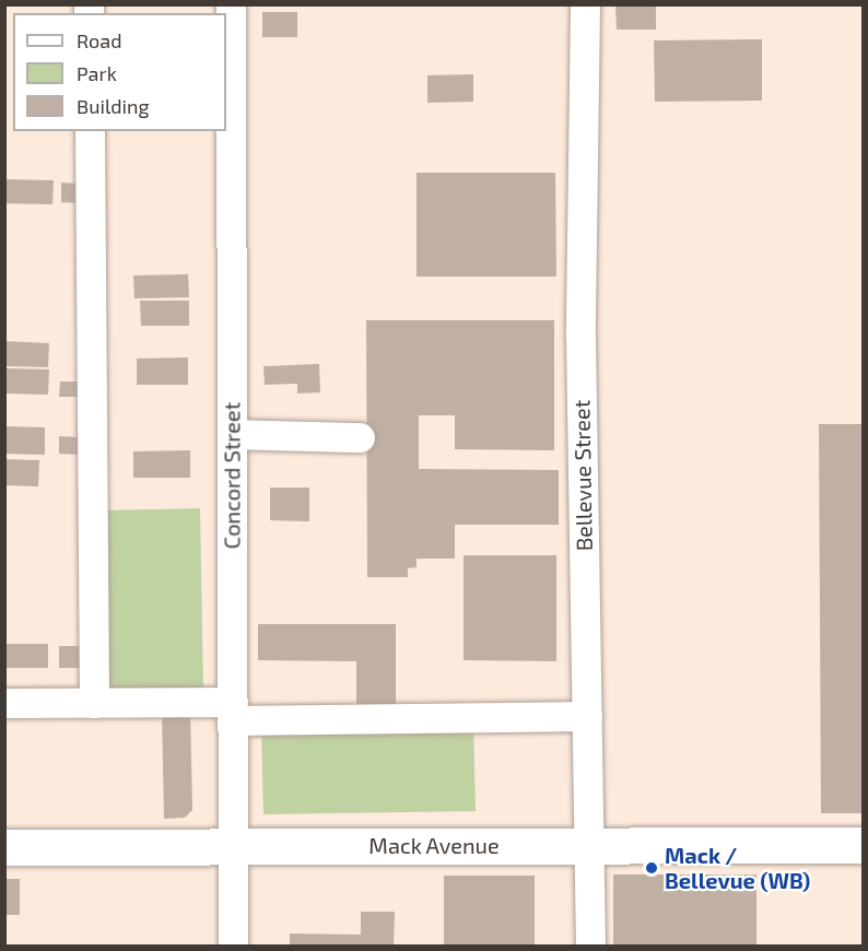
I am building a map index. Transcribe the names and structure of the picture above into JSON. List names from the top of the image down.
{
  "streets": {
    "main road": ["Mack Avenue"],
    "street": ["Concord Street", "Bellevue Street"]
  },
  "crossings": [
    ["Concord Street", "Mack Avenue"],
    ["Bellevue Street", "Mack Avenue"]
  ],
  "places": ["Mack / Bellevue (WB)"],
  "legend": ["Road", "Park", "Building"]
}
